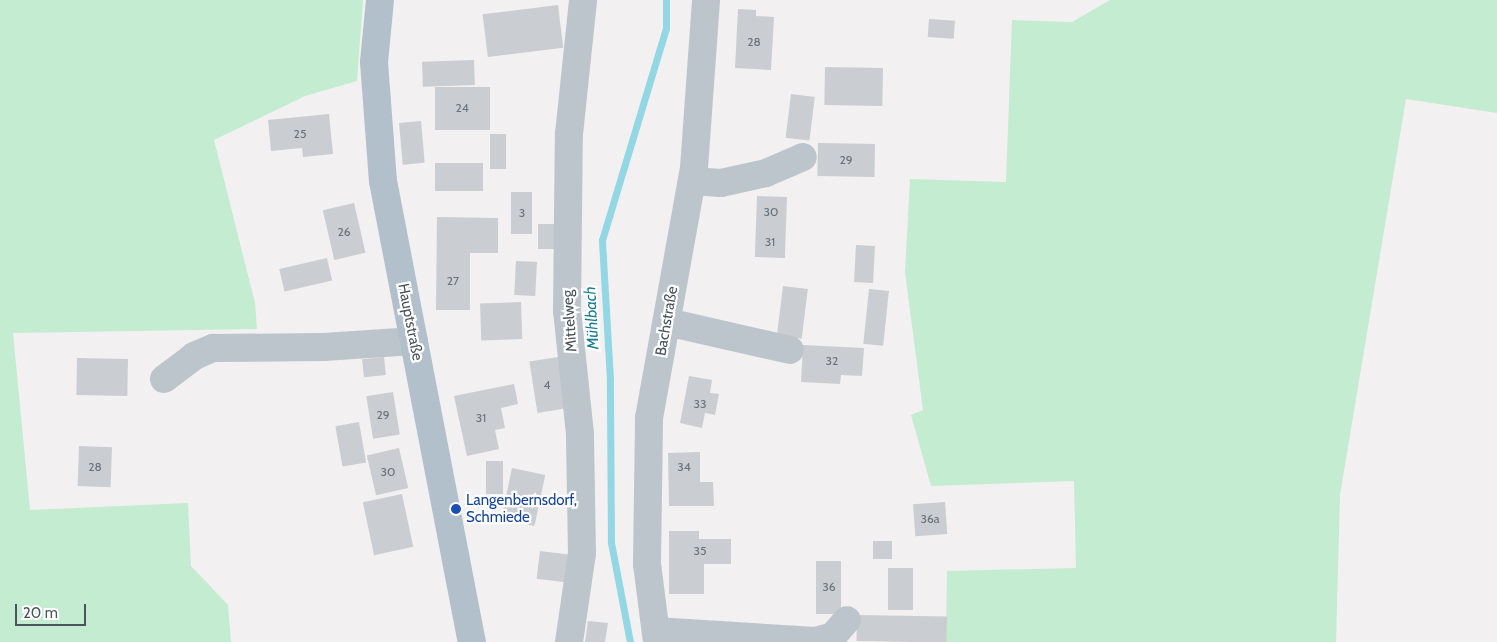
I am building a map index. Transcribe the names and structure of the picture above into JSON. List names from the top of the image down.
{
  "streets": {
    "main road": ["Hauptstraße"],
    "street": ["Mittelweg", "Bachstraße"]
  },
  "water": ["Mühlbach"],
  "places": ["Langenbernsdorf, Schmiede"],
  "house_numbers": [
    "28",
    "24",
    "25",
    "29",
    "30",
    "3",
    "26",
    "31",
    "27",
    "32",
    "4",
    "33",
    "29",
    "31",
    "28",
    "34",
    "30",
    "36a",
    "35",
    "36"
  ],
  "scale_bar": "20 m"
}
